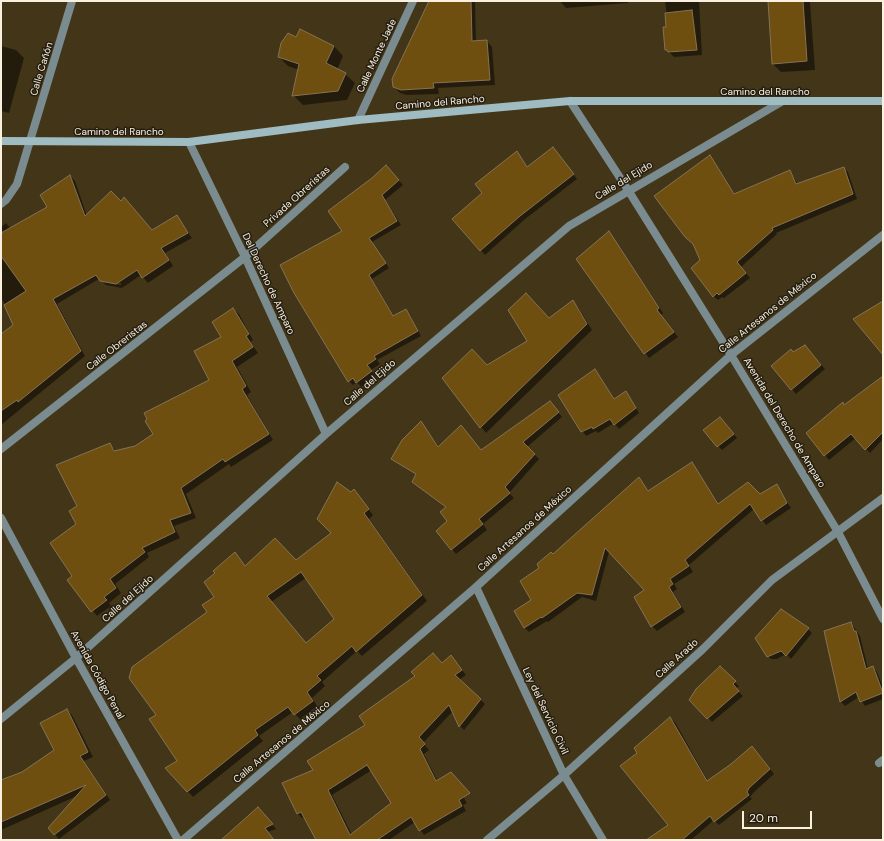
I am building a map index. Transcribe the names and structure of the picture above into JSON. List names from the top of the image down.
{
  "streets": {
    "main road": ["Camino del Rancho"],
    "street": [
      "Calle Monte Jade",
      "Calle Cañón",
      "Calle del Ejido",
      "Privada Obreristas",
      "Del Derecho de Amparo",
      "Calle Artesanos de México",
      "Calle Obreristas",
      "Avenida del Derecho de Amparo",
      "Calle Arado",
      "Avenida Código Penal",
      "Ley del Servicio Civil"
    ]
  },
  "crossings": [
    ["Calle Monte Jade", "Camino del Rancho"],
    ["Calle Cañón", "Camino del Rancho"],
    ["Camino del Rancho", "Calle del Ejido"],
    ["Camino del Rancho", "Del Derecho de Amparo"],
    ["Camino del Rancho", "Avenida del Derecho de Amparo"],
    ["Calle del Ejido", "Del Derecho de Amparo"],
    ["Calle del Ejido", "Avenida del Derecho de Amparo"],
    ["Calle del Ejido", "Avenida Código Penal"],
    ["Privada Obreristas", "Del Derecho de Amparo"],
    ["Privada Obreristas", "Calle Obreristas"],
    ["Del Derecho de Amparo", "Calle Obreristas"],
    ["Calle Artesanos de México", "Avenida del Derecho de Amparo"],
    ["Calle Artesanos de México", "Ley del Servicio Civil"],
    ["Avenida del Derecho de Amparo", "Calle Arado"],
    ["Calle Arado", "Ley del Servicio Civil"]
  ],
  "scale_bar": "20 m"
}
